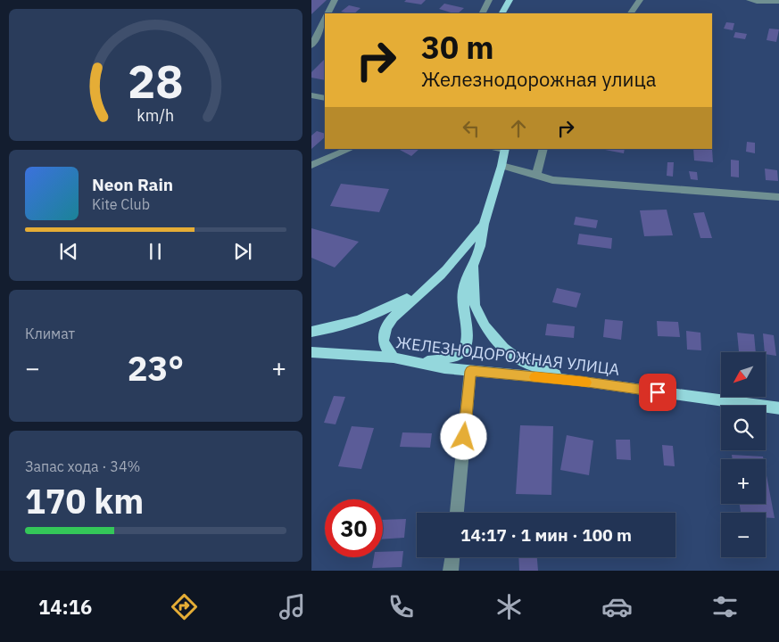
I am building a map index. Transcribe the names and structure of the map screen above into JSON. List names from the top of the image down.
{
  "streets": {
    "main road": ["ЖЕЛЕЗНОДОРОЖНАЯ УЛИЦА"]
  },
  "north": "bottom left",
  "page": {
    "turn": ["30 m", "Железнодорожная улица"],
    "song": ["Neon Rain", "Kite Club"],
    "tile": [
      "Климат",
      ["Запас хода · 34%", "170 km"]
    ],
    "heat": ["−", "23°", "+"],
    "map_buttons": ["+", "−"],
    "limit": "30",
    "trip": "14:17 · 1 мин · 100 m",
    "tabs": "14:16",
    "gauge": ["28", "km/h"]
  }
}
